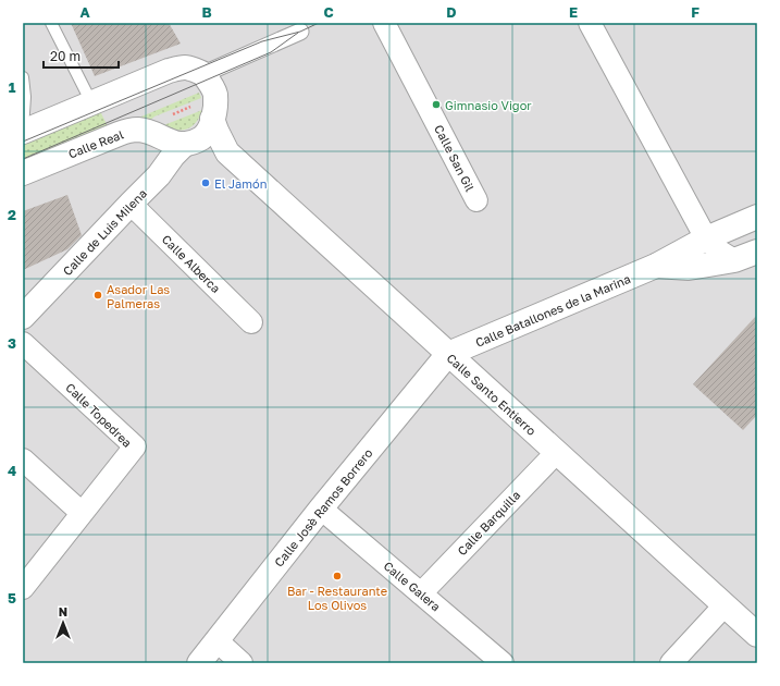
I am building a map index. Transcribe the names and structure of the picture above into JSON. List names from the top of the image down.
{
  "streets": {
    "street": [
      "Calle Real",
      "Calle San Gil",
      "Calle de Luis Milena",
      "Calle Alberca",
      "Calle Batallones de la Marina",
      "Calle Santo Entierro",
      "Calle Topedrea",
      "Calle Josè Ramos Borrero",
      "Calle Barquilla",
      "Calle Galera"
    ]
  },
  "crossings": [
    ["Calle Real", "Calle de Luis Milena"],
    ["Calle Real", "Calle Santo Entierro"],
    ["Calle de Luis Milena", "Calle Alberca"],
    ["Calle Batallones de la Marina", "Calle Santo Entierro"],
    ["Calle Batallones de la Marina", "Calle Josè Ramos Borrero"],
    ["Calle Santo Entierro", "Calle Josè Ramos Borrero"],
    ["Calle Santo Entierro", "Calle Barquilla"],
    ["Calle Josè Ramos Borrero", "Calle Galera"],
    ["Calle Barquilla", "Calle Galera"]
  ],
  "places": [
    "Gimnasio Vigor",
    "El Jamón",
    "Asador Las Palmeras",
    "Bar - Restaurante Los Olivos"
  ],
  "scale_bar": "20 m",
  "north": "top",
  "grid": {
    "columns": [
      "A",
      "B",
      "C",
      "D",
      "E",
      "F"
    ],
    "rows": [
      "1",
      "2",
      "3",
      "4",
      "5"
    ]
  }
}
